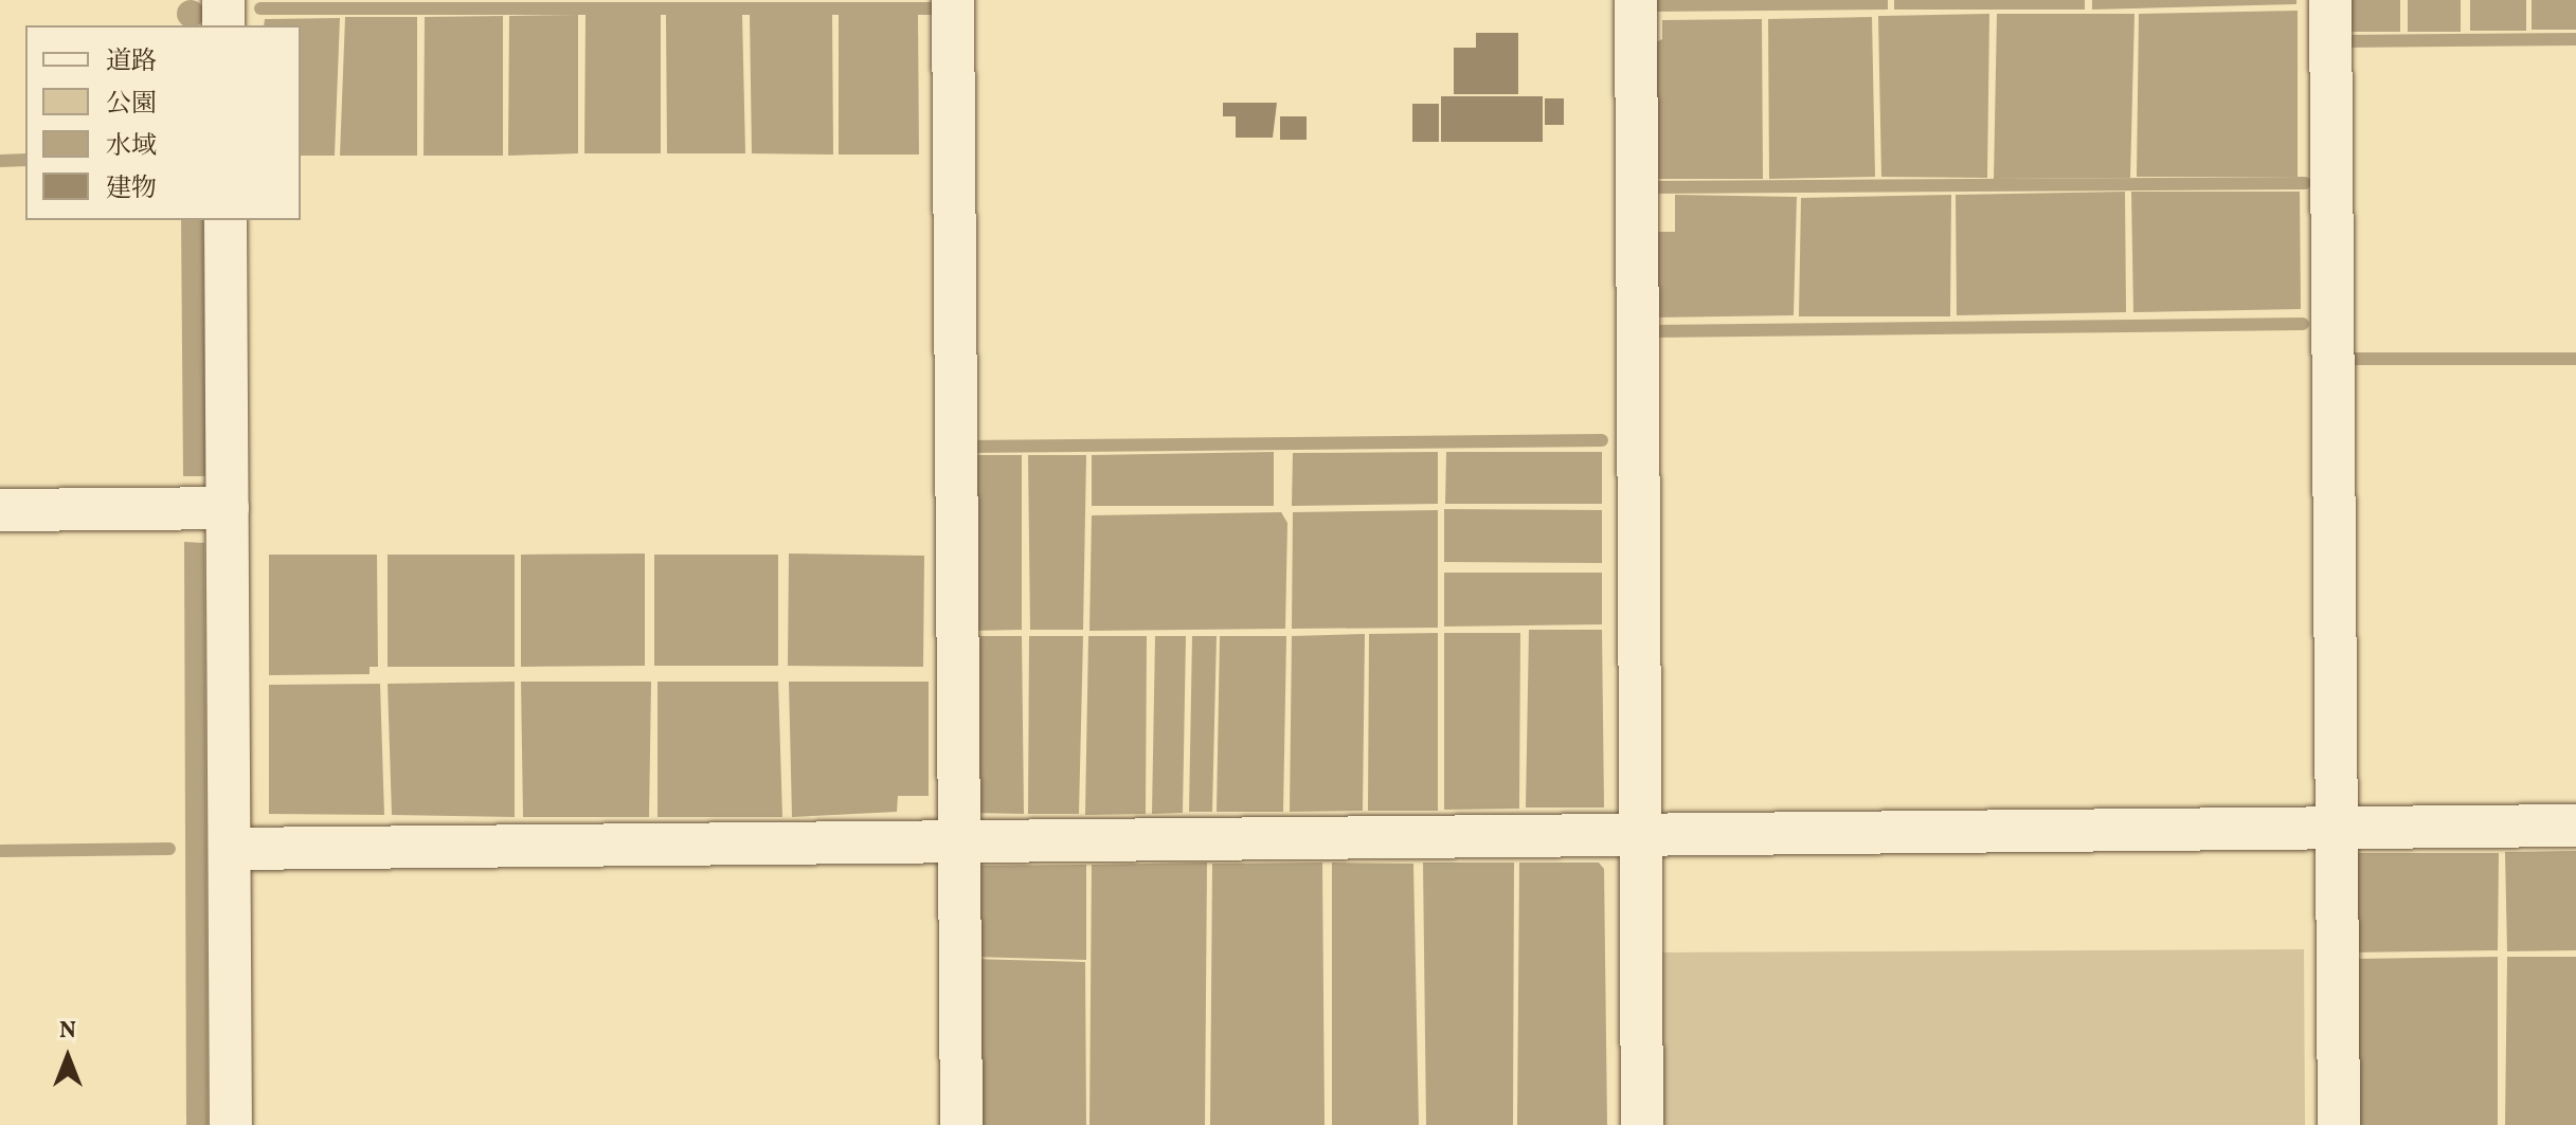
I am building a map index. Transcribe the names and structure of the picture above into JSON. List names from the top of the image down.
{
  "legend": [
    "道路",
    "公園",
    "水域",
    "建物"
  ],
  "north": "top"
}
